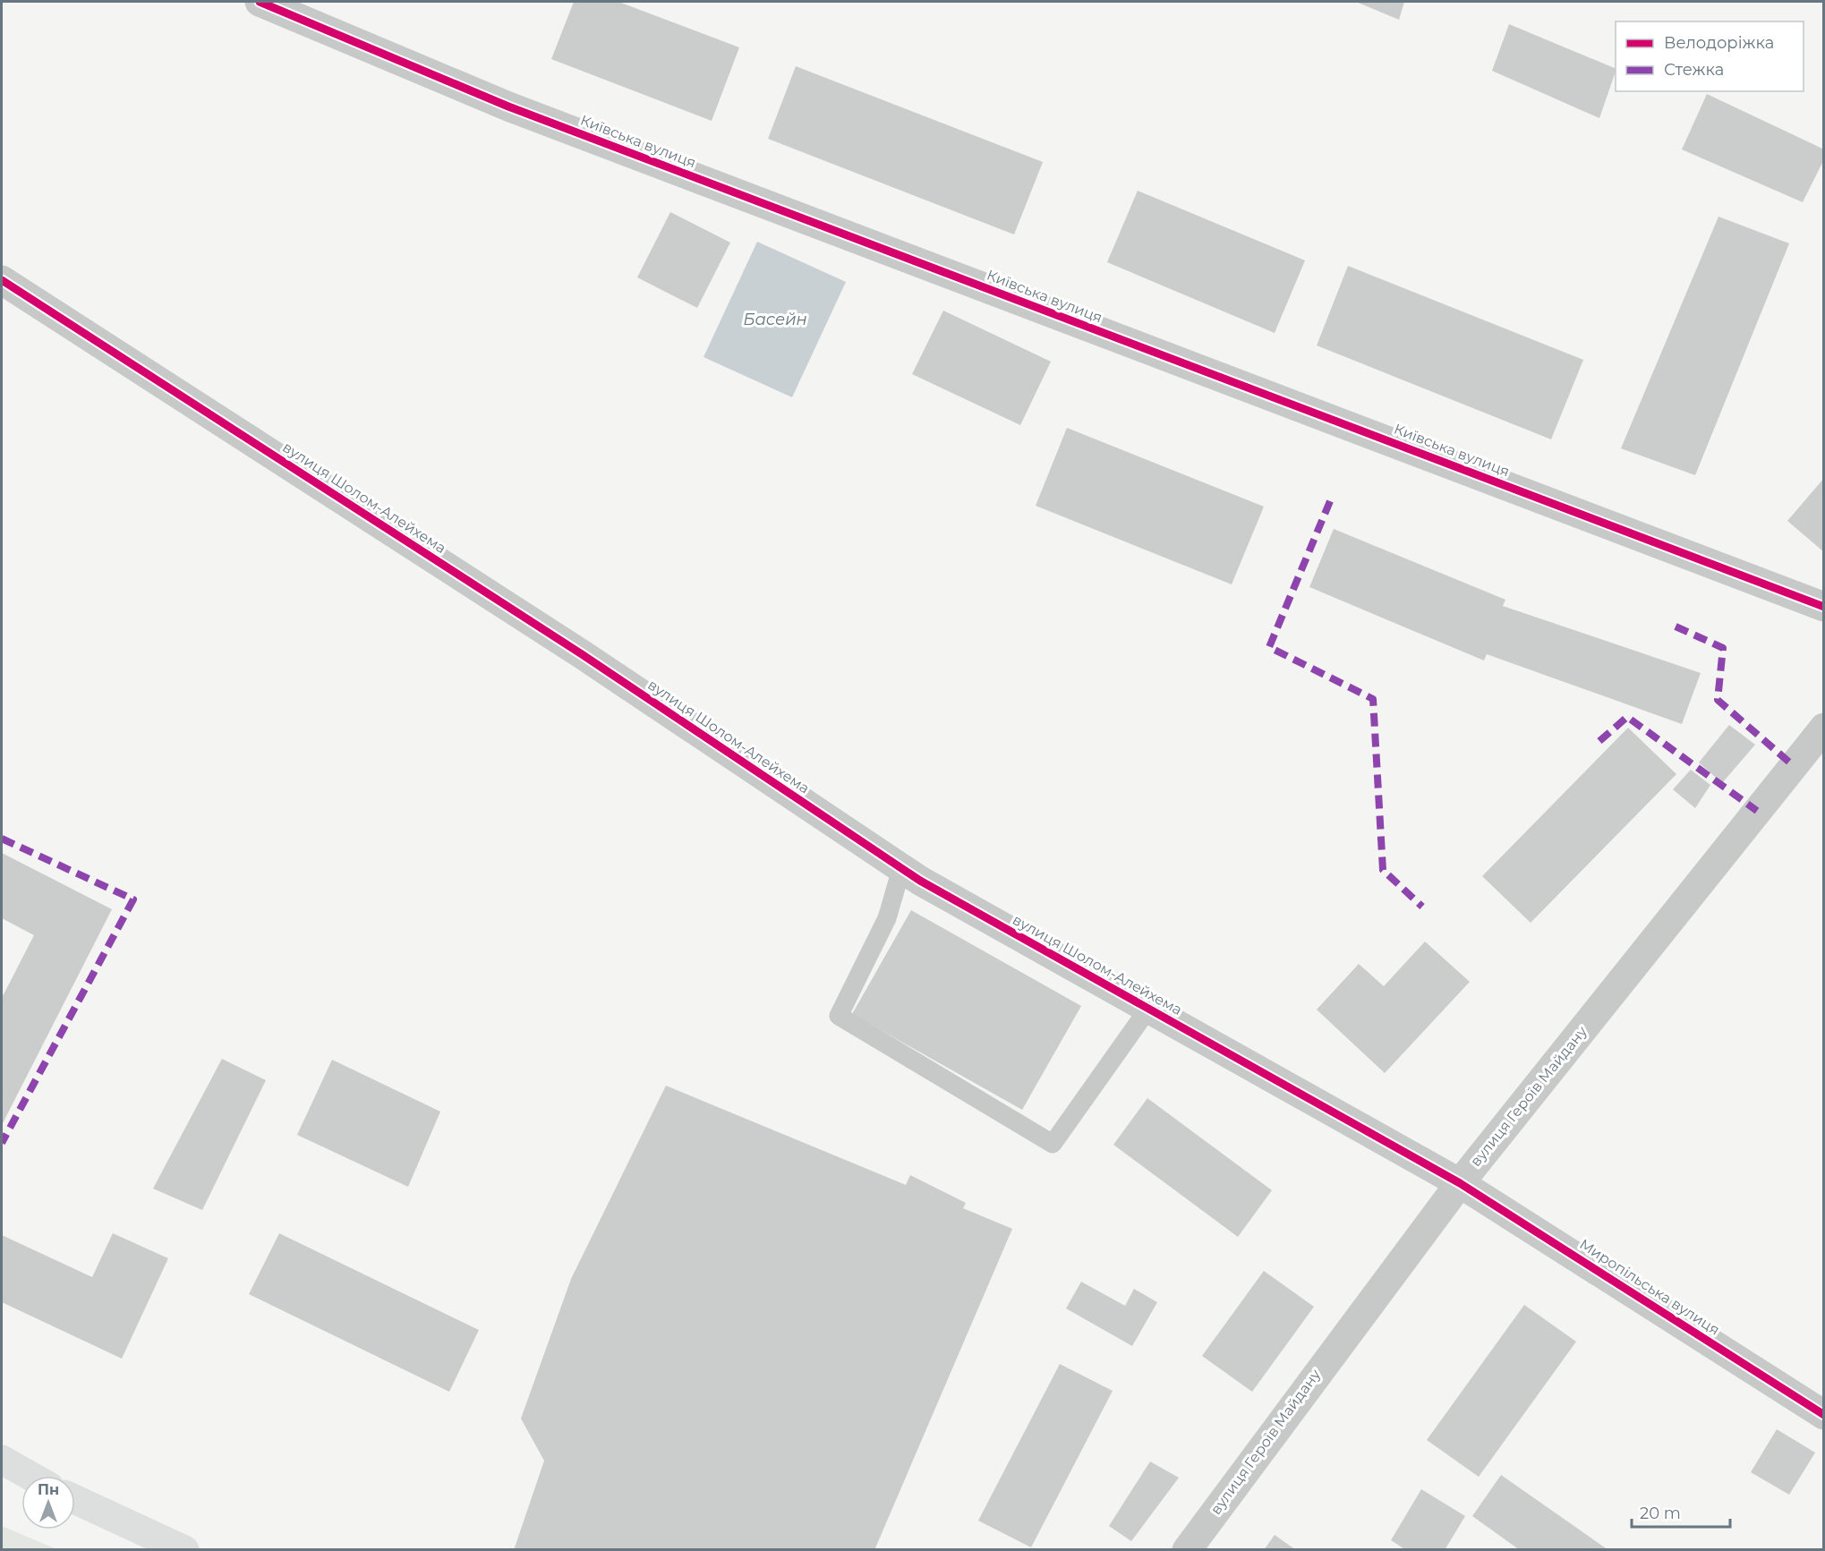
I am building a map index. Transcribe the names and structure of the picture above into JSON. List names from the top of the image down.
{
  "streets": {
    "street": [
      "Київська вулиця",
      "вулиця Шолом-Алейхема",
      "вулиця Героїв Майдану",
      "Миропільська вулиця"
    ]
  },
  "crossings": [
    ["вулиця Шолом-Алейхема", "вулиця Героїв Майдану"],
    ["вулиця Шолом-Алейхема", "Миропільська вулиця"],
    ["вулиця Героїв Майдану", "Миропільська вулиця"]
  ],
  "water": ["Басейн"],
  "legend": ["Велодоріжка", "Стежка"],
  "scale_bar": "20 m",
  "north": "top"
}
